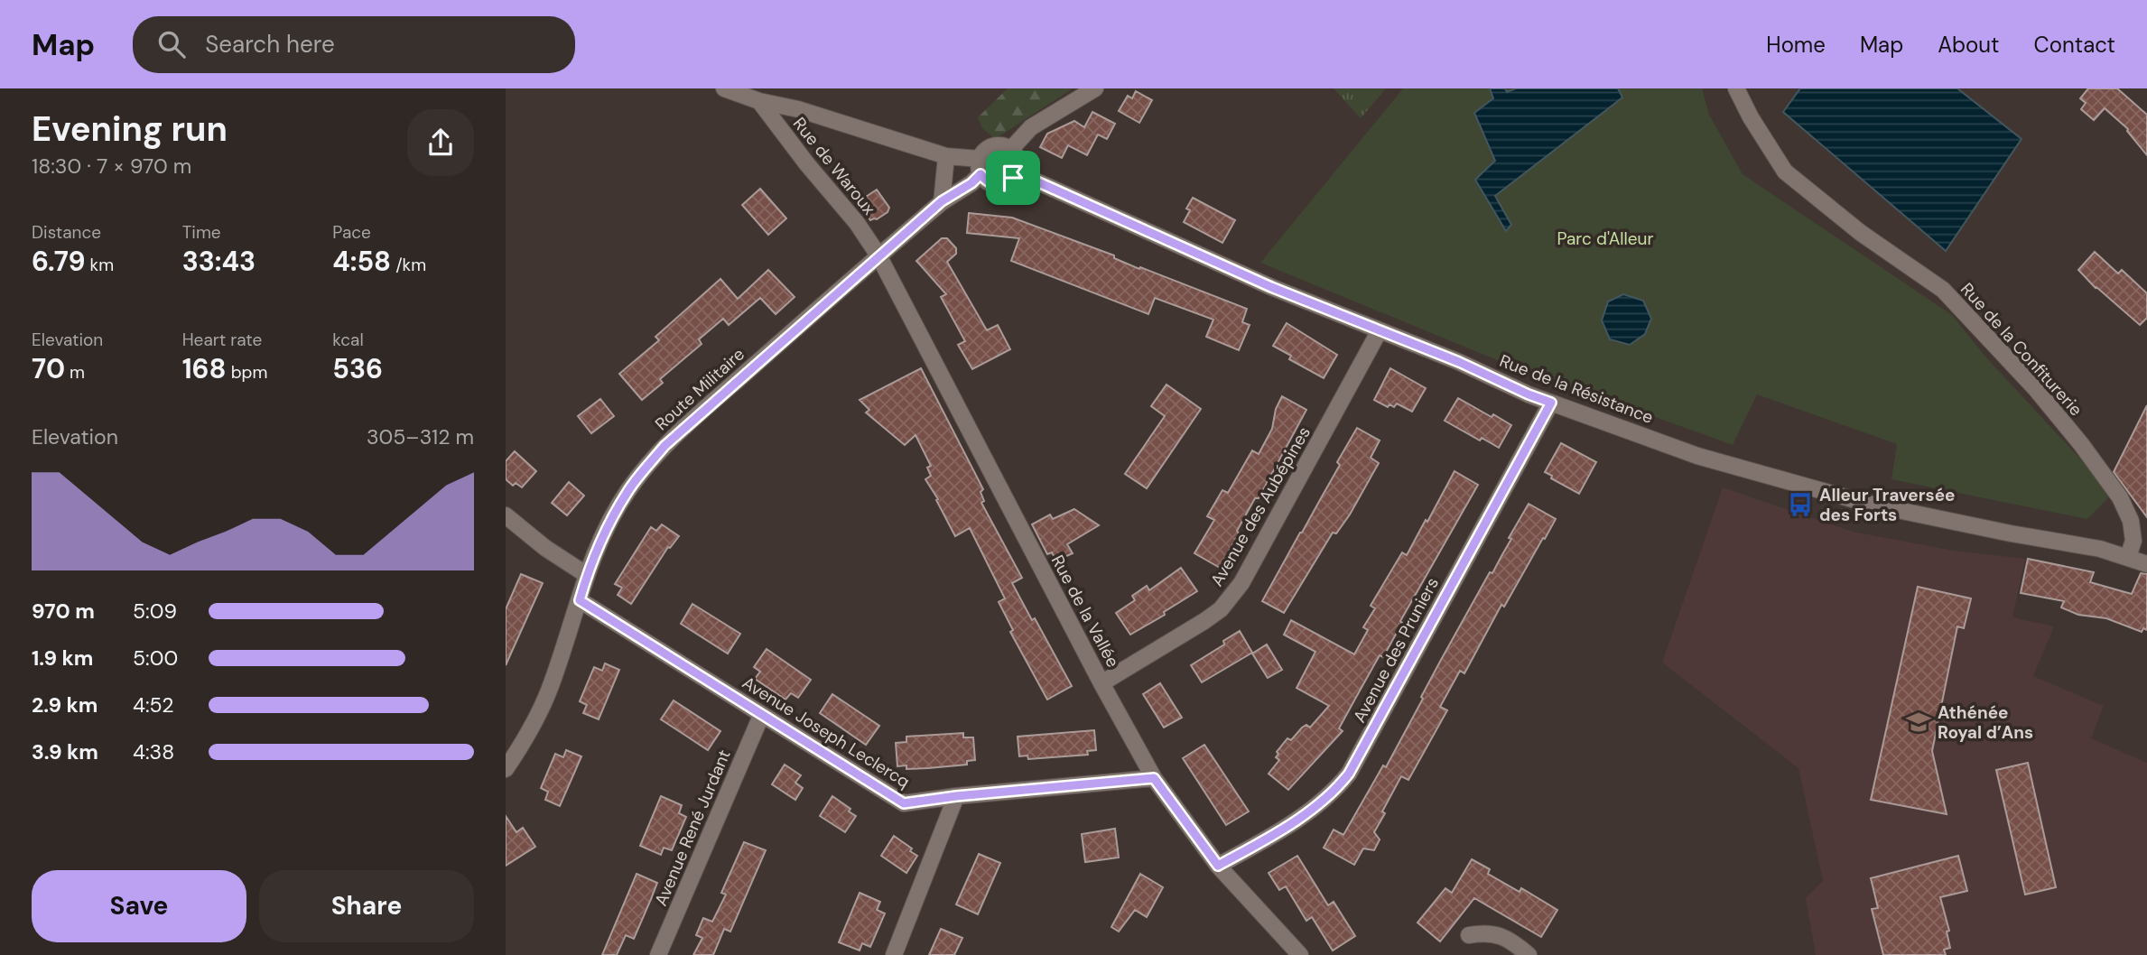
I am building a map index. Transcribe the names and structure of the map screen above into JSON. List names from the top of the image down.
{
  "streets": {
    "street": [
      "Rue de Waroux",
      "Rue de la Confiturerie",
      "Route Militaire",
      "Rue de la Résistance",
      "Avenue des Aubépines",
      "Rue de la Vallée",
      "Avenue des Pruniers",
      "Avenue Joseph Leclercq",
      "Avenue René Jurdant"
    ]
  },
  "crossings": [
    ["Rue de Waroux", "Route Militaire"],
    ["Rue de Waroux", "Rue de la Résistance"],
    ["Rue de Waroux", "Rue de la Vallée"],
    ["Rue de la Confiturerie", "Rue de la Résistance"],
    ["Route Militaire", "Rue de la Résistance"],
    ["Route Militaire", "Rue de la Vallée"],
    ["Route Militaire", "Avenue Joseph Leclercq"],
    ["Rue de la Résistance", "Avenue des Aubépines"],
    ["Rue de la Résistance", "Avenue des Pruniers"],
    ["Avenue des Aubépines", "Rue de la Vallée"],
    ["Rue de la Vallée", "Avenue des Pruniers"],
    ["Rue de la Vallée", "Avenue Joseph Leclercq"],
    ["Avenue Joseph Leclercq", "Avenue René Jurdant"]
  ],
  "parks": ["Parc d'Alleur"],
  "places": {
    "bus stop": ["Alleur Traversée des Forts"],
    "school or university": ["Athénée Royal d’Ans"]
  },
  "page": {
    "header": "Map",
    "search": "Search here",
    "nav": [
      "Home",
      "Map",
      "About",
      "Contact"
    ],
    "heading": ["Evening run", "18:30 · 7 × 970 m"],
    "stats": [
      ["Distance", "6.79 km"],
      ["Time", "33:43"],
      ["Pace", "4:58 /km"],
      ["Elevation", "70 m"],
      ["Heart rate", "168 bpm"],
      ["kcal", "536"]
    ],
    "chart": ["Elevation", "305–312 m"],
    "list": [
      {
        "name": "970 m",
        "note": "5:09"
      },
      {
        "name": "1.9 km",
        "note": "5:00"
      },
      {
        "name": "2.9 km",
        "note": "4:52"
      },
      {
        "name": "3.9 km",
        "note": "4:38"
      }
    ],
    "buttons": ["Save", "Share"]
  }
}
